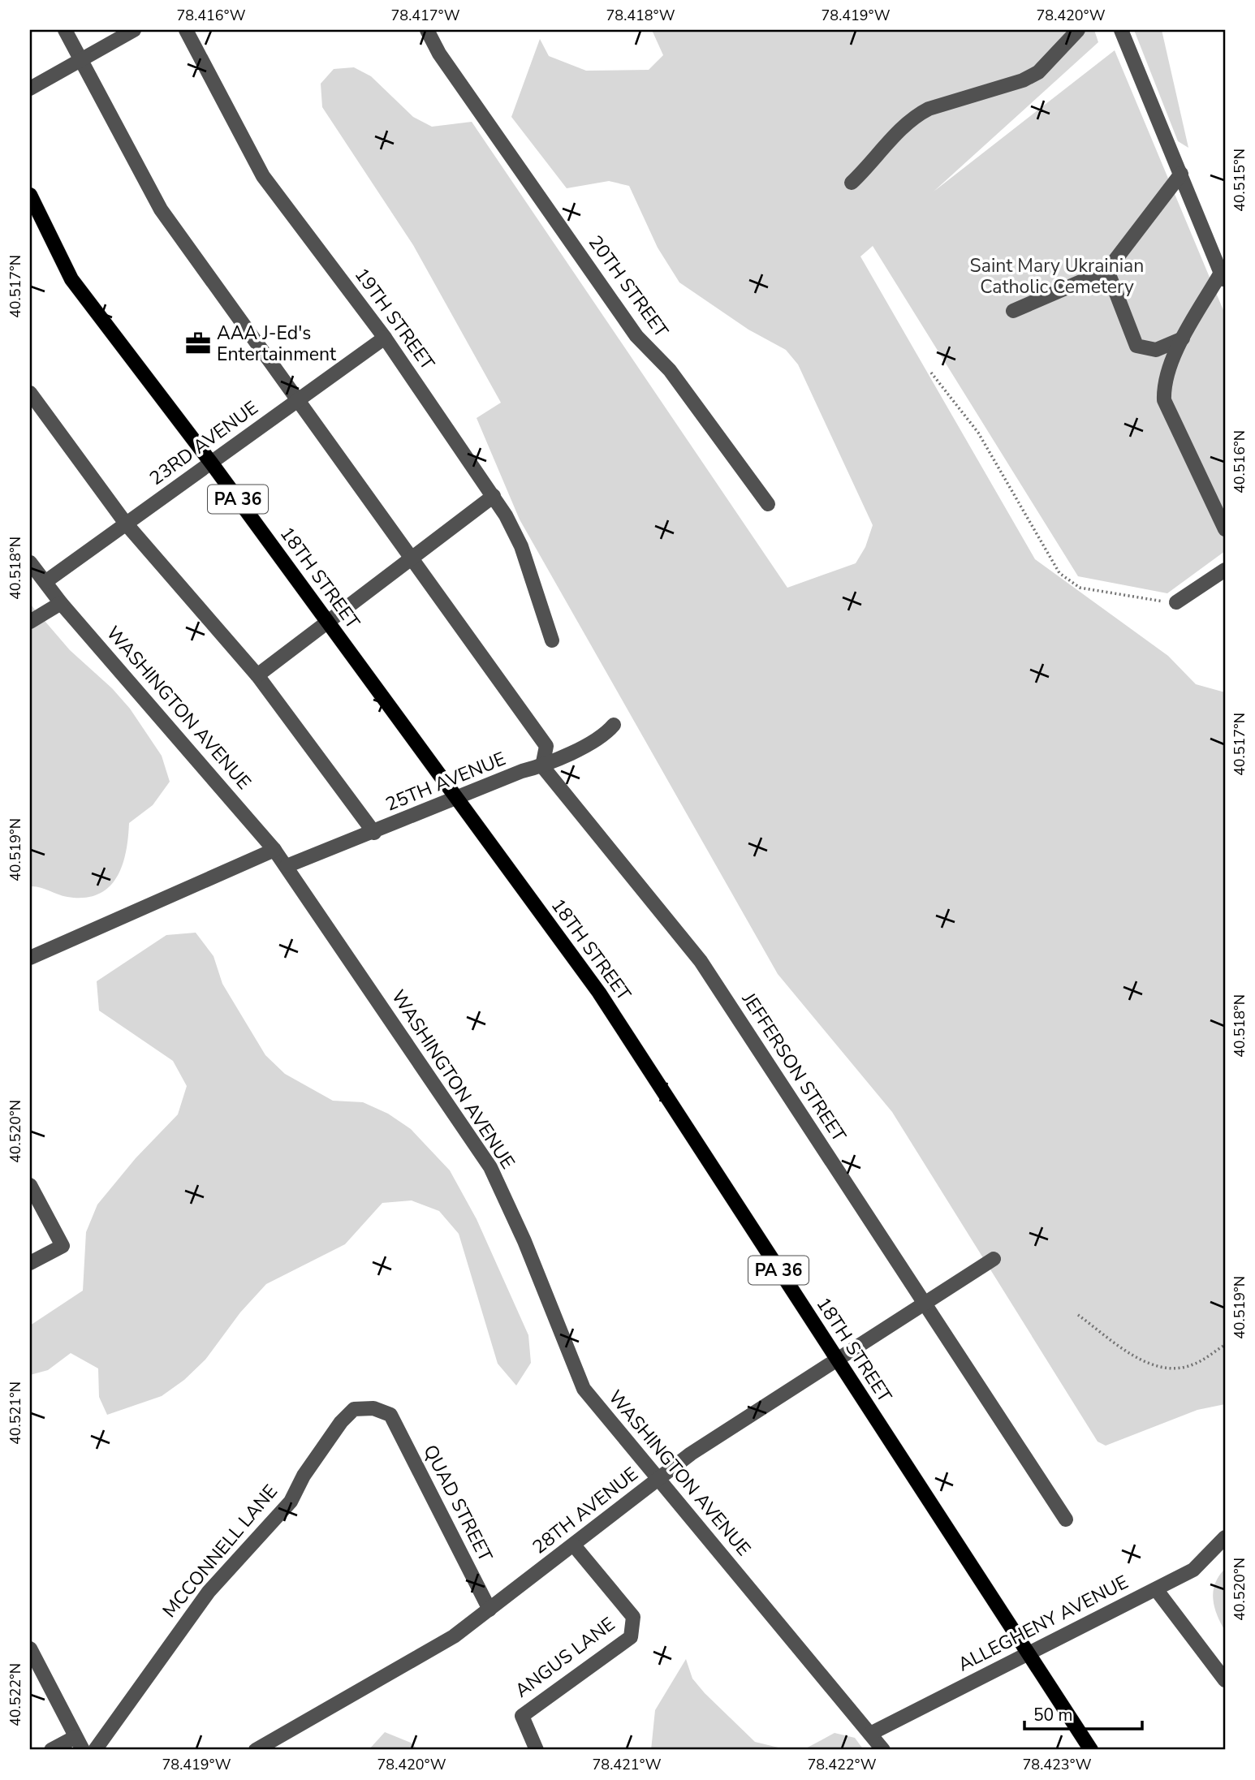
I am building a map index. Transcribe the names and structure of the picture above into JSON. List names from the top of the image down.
{
  "streets": {
    "main road": ["PA 36", "18TH STREET"],
    "street": [
      "20TH STREET",
      "19TH STREET",
      "23RD AVENUE",
      "WASHINGTON AVENUE",
      "25TH AVENUE",
      "JEFFERSON STREET",
      "QUAD STREET",
      "28TH AVENUE",
      "MCCONNELL LANE",
      "ALLEGHENY AVENUE",
      "ANGUS LANE"
    ]
  },
  "crossings": [
    ["19TH STREET", "23RD AVENUE"],
    ["23RD AVENUE", "18TH STREET"],
    ["23RD AVENUE", "WASHINGTON AVENUE"],
    ["18TH STREET", "25TH AVENUE"],
    ["18TH STREET", "28TH AVENUE"],
    ["18TH STREET", "ALLEGHENY AVENUE"],
    ["WASHINGTON AVENUE", "25TH AVENUE"],
    ["WASHINGTON AVENUE", "28TH AVENUE"],
    ["WASHINGTON AVENUE", "ALLEGHENY AVENUE"],
    ["25TH AVENUE", "JEFFERSON STREET"],
    ["JEFFERSON STREET", "28TH AVENUE"],
    ["QUAD STREET", "28TH AVENUE"],
    ["QUAD STREET", "MCCONNELL LANE"],
    ["28TH AVENUE", "ANGUS LANE"]
  ],
  "parks": ["Saint Mary Ukrainian Catholic Cemetery"],
  "places": {
    "office": ["AAA J-Ed's Entertainment"]
  },
  "scale_bar": "50 m",
  "coordinates": [
    "78.416°W",
    "78.417°W",
    "78.418°W",
    "78.419°W",
    "78.420°W",
    "40.515°N",
    "40.517°N",
    "40.516°N",
    "40.518°N",
    "40.519°N",
    "40.520°N",
    "40.521°N",
    "40.522°N",
    "78.421°W",
    "78.422°W",
    "78.423°W"
  ]
}
